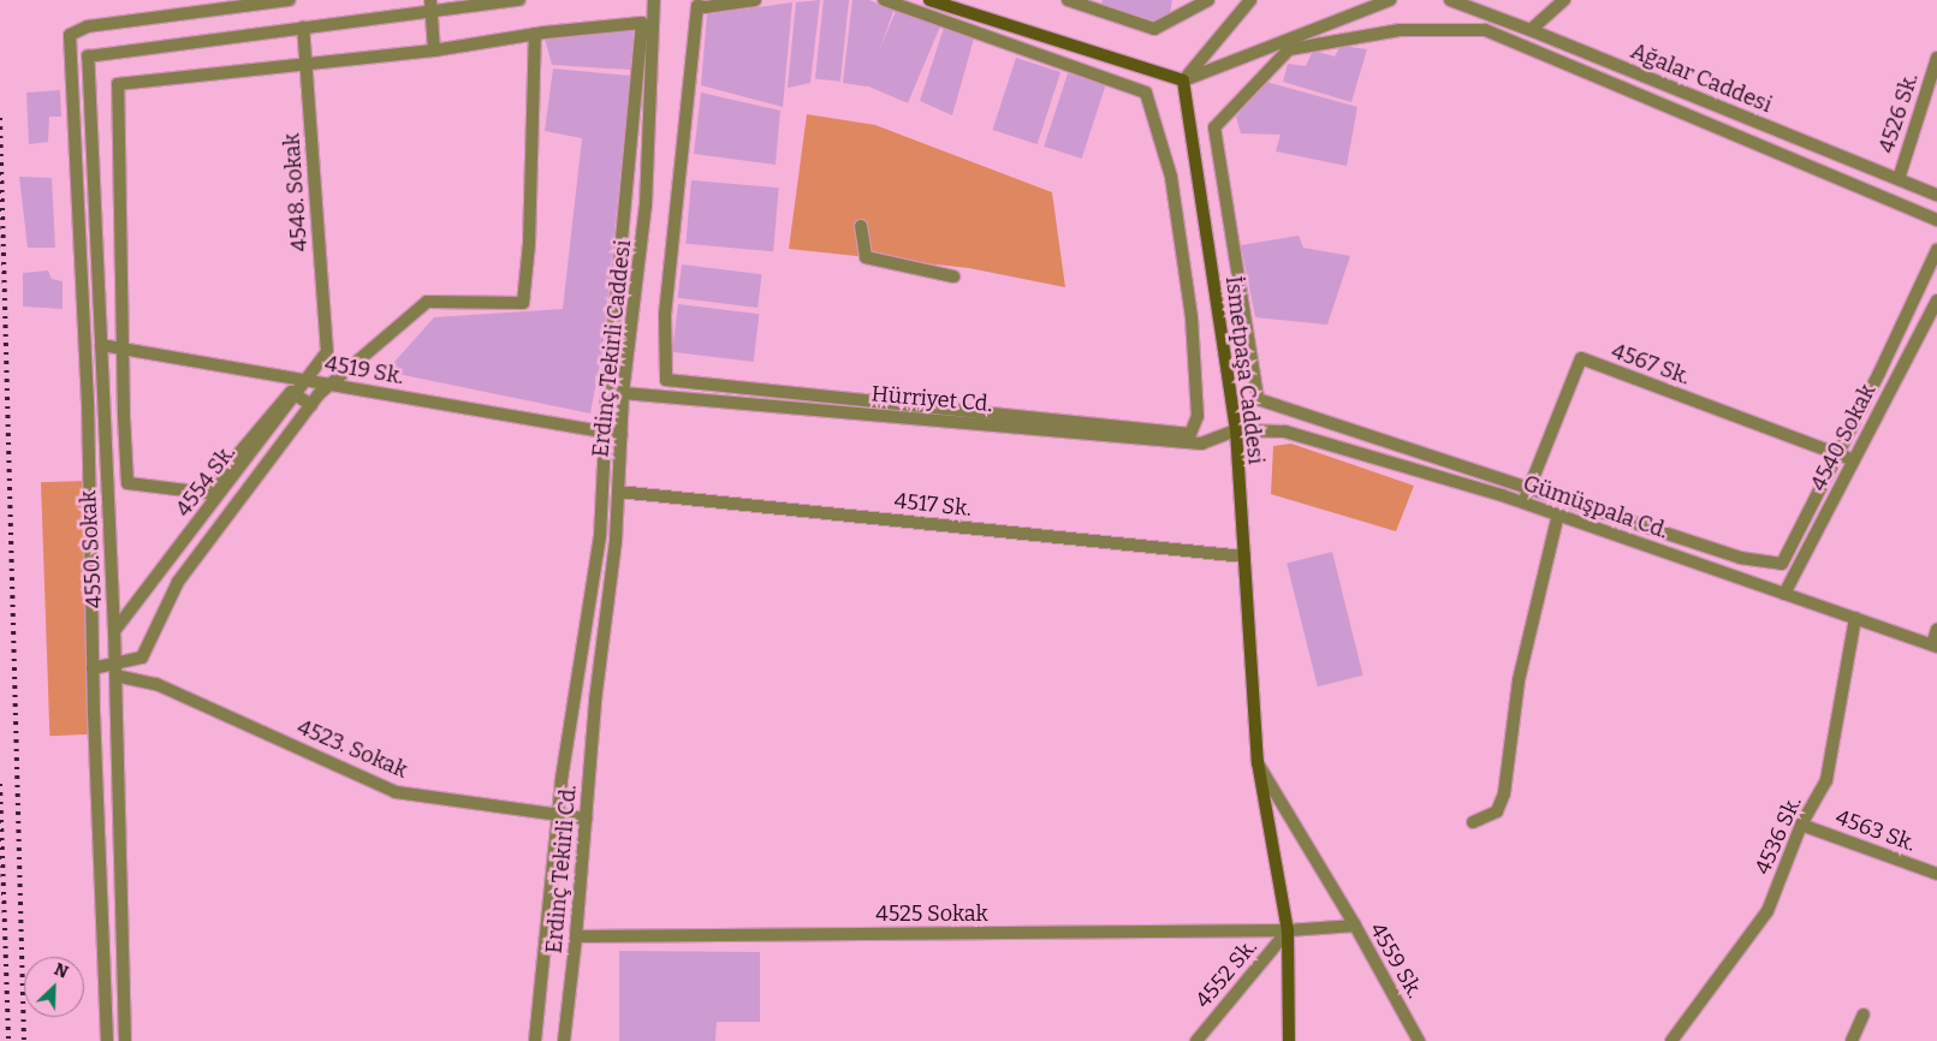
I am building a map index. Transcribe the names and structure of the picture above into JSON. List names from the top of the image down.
{
  "streets": {
    "main road": ["İsmetpaşa Caddesi"],
    "street": [
      "Ağalar Caddesi",
      "4526 Sk.",
      "4548. Sokak",
      "Erdinç Tekirli Caddesi",
      "4567 Sk.",
      "4519 Sk.",
      "Hürriyet Cd.",
      "4540 Sokak",
      "4554 Sk.",
      "4517 Sk.",
      "Gümüşpala Cd.",
      "4550. Sokak",
      "4523. Sokak",
      "4563 Sk.",
      "4536 Sk.",
      "Erdinç Tekirli Cd.",
      "4525 Sokak",
      "4559 Sk.",
      "4552 Sk."
    ]
  },
  "crossings": [
    ["Ağalar Caddesi", "4526 Sk."],
    ["4548. Sokak", "4554 Sk."],
    ["4548. Sokak", "4550. Sokak"],
    ["Erdinç Tekirli Caddesi", "4519 Sk."],
    ["Erdinç Tekirli Caddesi", "Hürriyet Cd."],
    ["Erdinç Tekirli Caddesi", "4517 Sk."],
    ["Erdinç Tekirli Caddesi", "Erdinç Tekirli Cd."],
    ["4567 Sk.", "4540 Sokak"],
    ["4567 Sk.", "Gümüşpala Cd."],
    ["4519 Sk.", "4554 Sk."],
    ["4519 Sk.", "4550. Sokak"],
    ["İsmetpaşa Caddesi", "Hürriyet Cd."],
    ["İsmetpaşa Caddesi", "4517 Sk."],
    ["İsmetpaşa Caddesi", "Gümüşpala Cd."],
    ["İsmetpaşa Caddesi", "4525 Sokak"],
    ["İsmetpaşa Caddesi", "4559 Sk."],
    ["İsmetpaşa Caddesi", "4552 Sk."],
    ["Hürriyet Cd.", "Gümüşpala Cd."],
    ["4540 Sokak", "Gümüşpala Cd."],
    ["4554 Sk.", "4550. Sokak"],
    ["Gümüşpala Cd.", "4536 Sk."],
    ["4550. Sokak", "4523. Sokak"],
    ["4523. Sokak", "Erdinç Tekirli Cd."],
    ["4563 Sk.", "4536 Sk."],
    ["Erdinç Tekirli Cd.", "4525 Sokak"],
    ["4525 Sokak", "4559 Sk."],
    ["4525 Sokak", "4552 Sk."],
    ["4559 Sk.", "4552 Sk."]
  ],
  "north": "top right"
}
